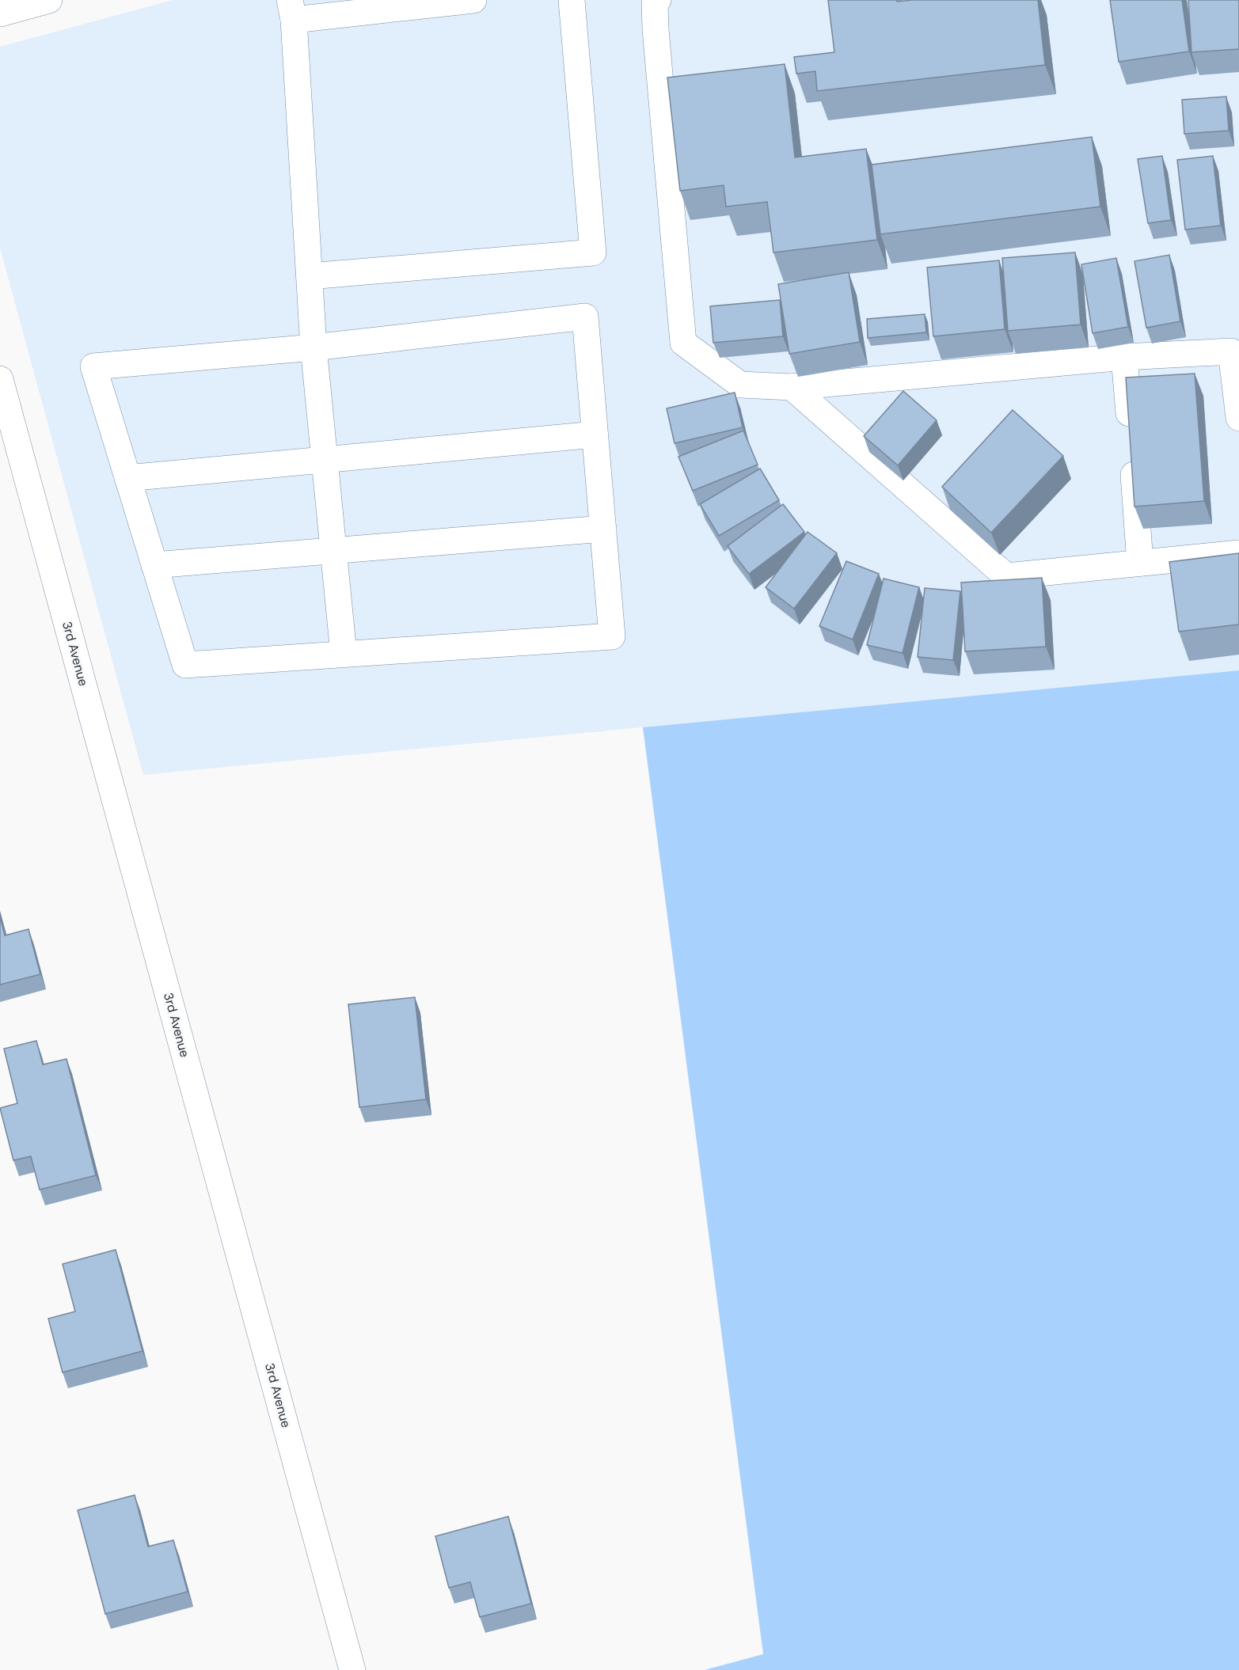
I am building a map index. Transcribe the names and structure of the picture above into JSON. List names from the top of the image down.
{
  "streets": {
    "street": ["3rd Avenue"]
  }
}
